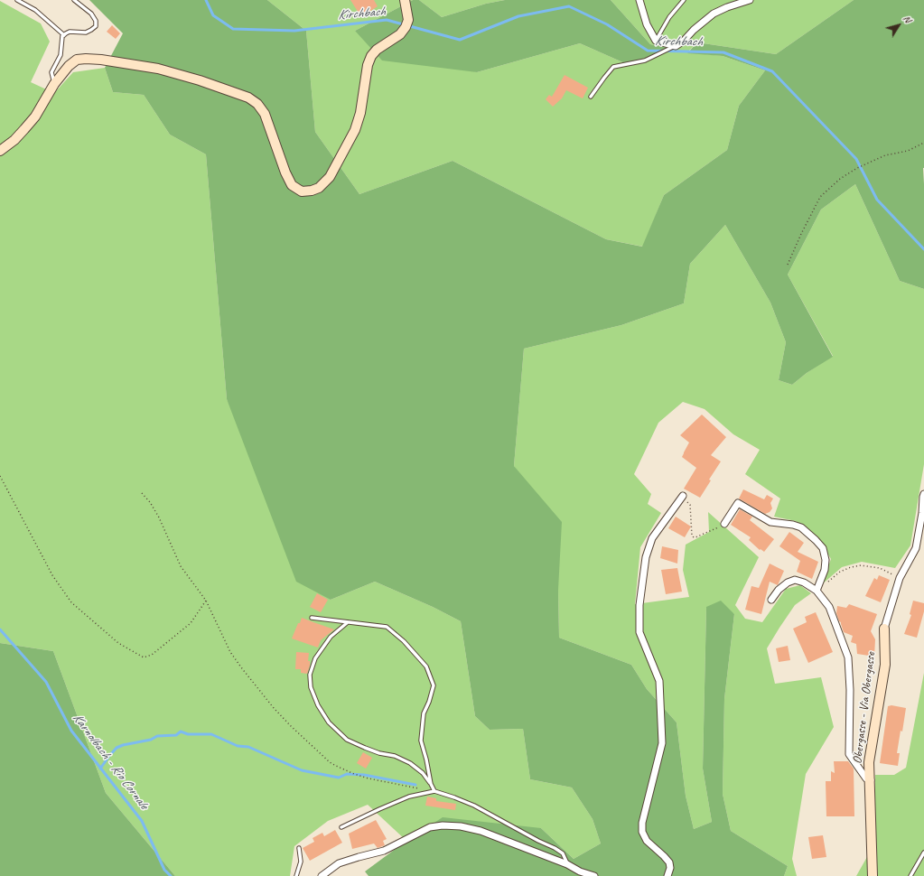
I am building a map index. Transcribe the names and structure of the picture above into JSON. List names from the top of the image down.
{
  "streets": {
    "street": ["Obergasse - Via Obergasse"]
  },
  "water": ["Kirchbach", "Karnolbach - Rio Cornale"],
  "north": "top right"
}
